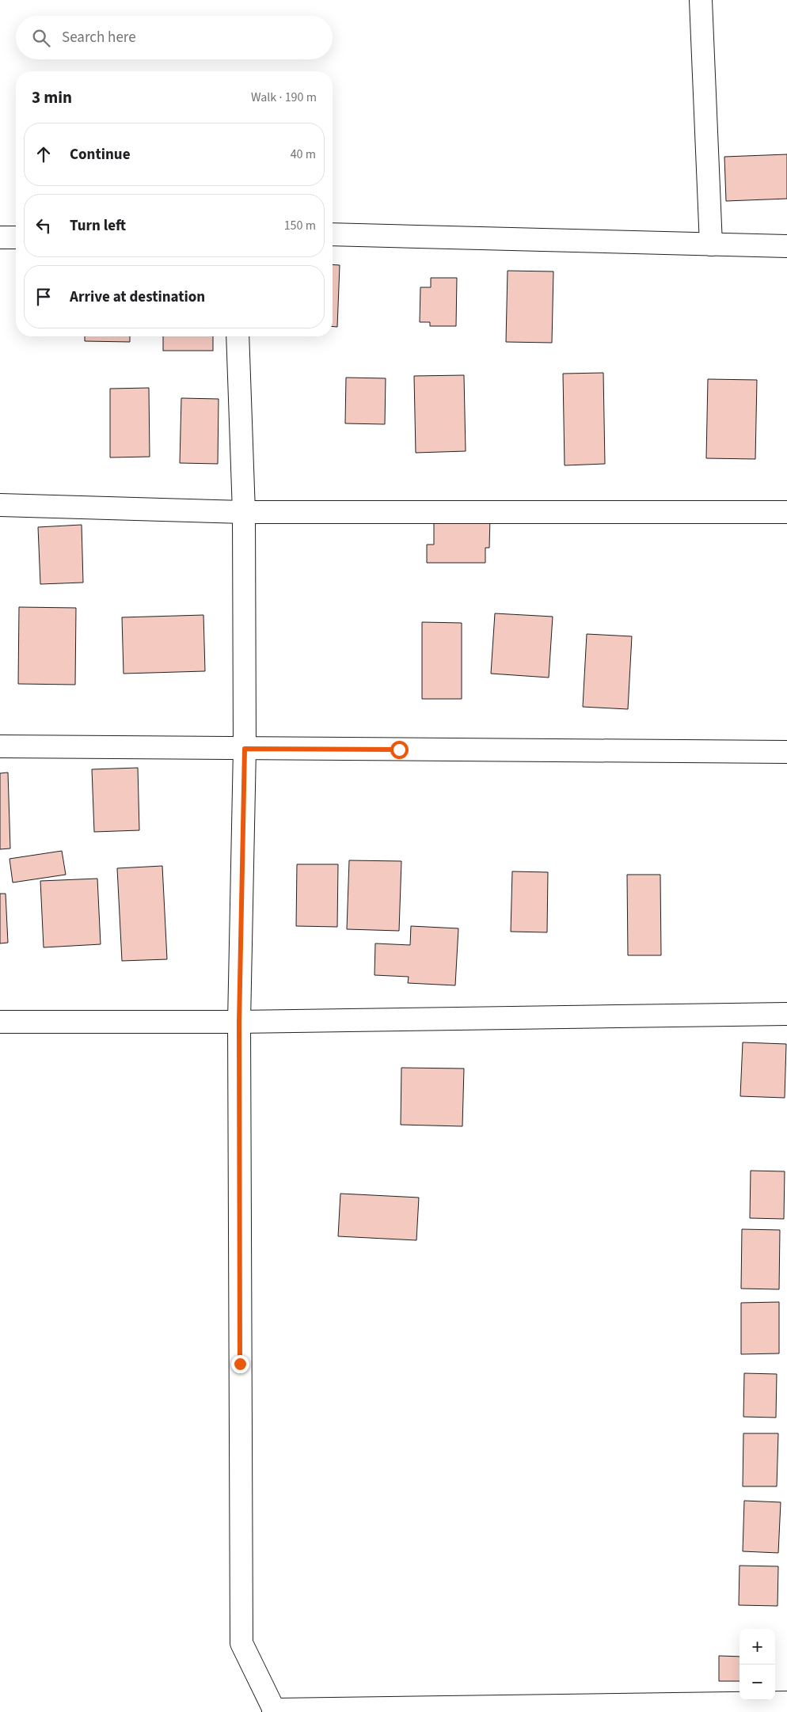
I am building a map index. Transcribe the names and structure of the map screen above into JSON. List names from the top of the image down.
{
  "page": {
    "search": "Search here",
    "heading": ["3 min", "Walk · 190 m"],
    "list": [
      ["Continue", "40 m"],
      ["Turn left", "150 m"],
      "Arrive at destination"
    ],
    "map_buttons": ["+", "−"]
  }
}
